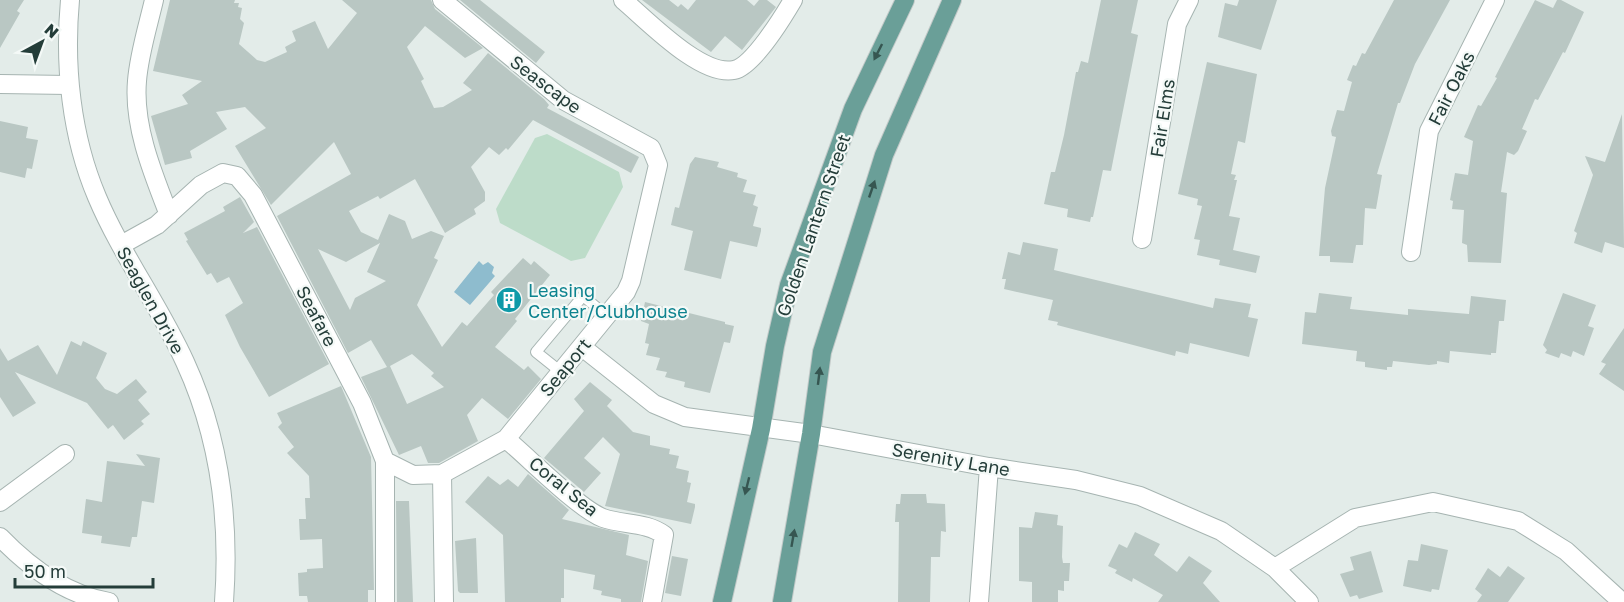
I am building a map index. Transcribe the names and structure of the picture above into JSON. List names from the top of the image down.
{
  "streets": {
    "main road": ["Golden Lantern Street"],
    "street": [
      "Seascape",
      "Fair Oaks",
      "Fair Elms",
      "Seaglen Drive",
      "Seafare",
      "Seaport",
      "Serenity Lane",
      "Coral Sea"
    ]
  },
  "crossings": [
    ["Seascape", "Seaport"],
    ["Golden Lantern Street", "Serenity Lane"],
    ["Seaglen Drive", "Seafare"],
    ["Seafare", "Seaport"],
    ["Seaport", "Serenity Lane"],
    ["Seaport", "Coral Sea"]
  ],
  "places": {
    "building": ["Leasing Center/Clubhouse"]
  },
  "scale_bar": "50 m",
  "north": "top right"
}
